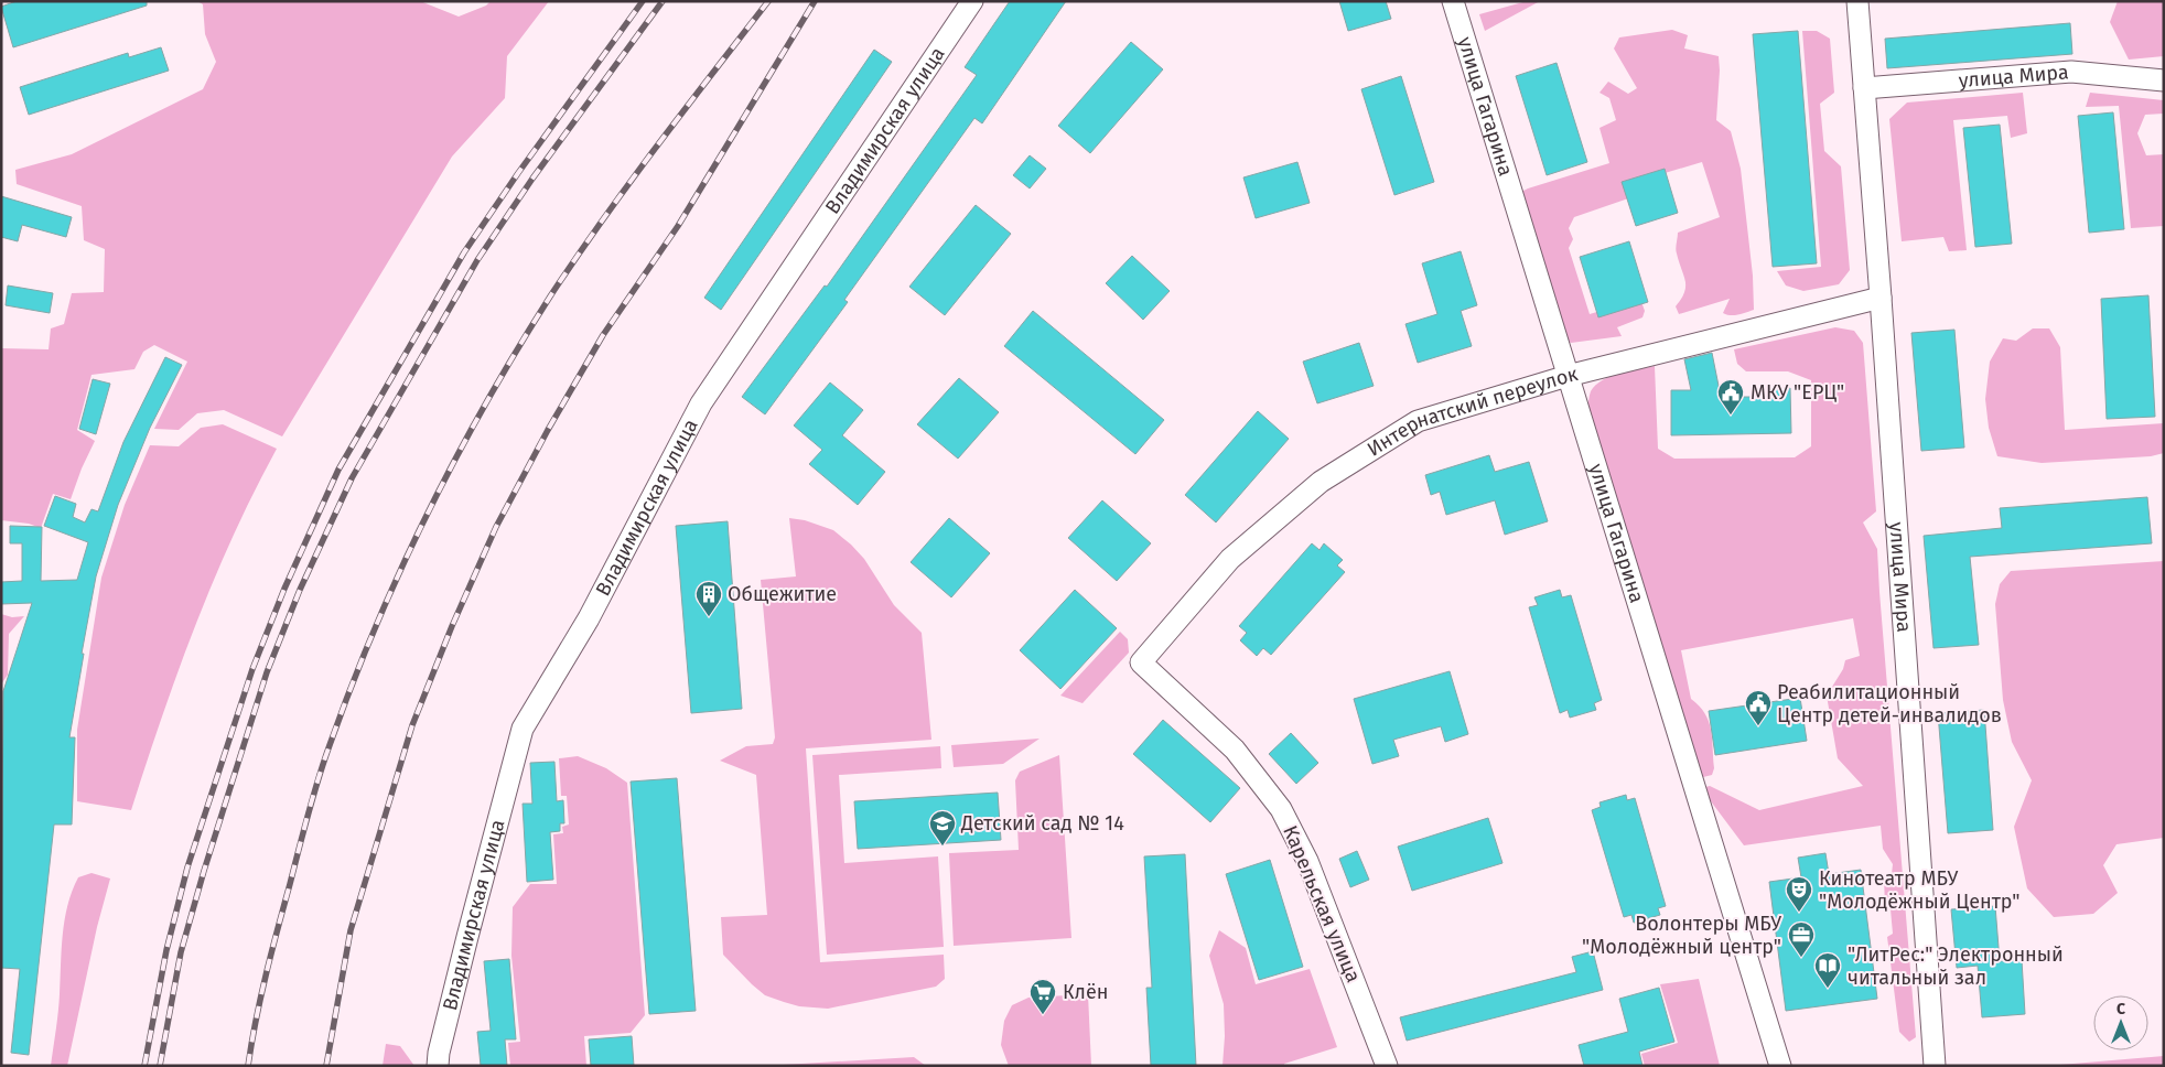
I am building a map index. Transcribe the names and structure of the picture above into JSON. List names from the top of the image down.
{
  "streets": {
    "street": [
      "улица Мира",
      "улица Гагарина",
      "Владимирская улица",
      "Интернатский переулок",
      "Карельская улица"
    ]
  },
  "crossings": [
    ["улица Мира", "Интернатский переулок"],
    ["улица Гагарина", "Интернатский переулок"],
    ["Интернатский переулок", "Карельская улица"]
  ],
  "places": {
    "public building": ["МКУ \"ЕРЦ\"", "Реабилитационный Центр детей-инвалидов"],
    "building": ["Общежитие"],
    "school or university": ["Детский сад № 14"],
    "theatre": ["Кинотеатр МБУ \"Молодёжный Центр\""],
    "office": ["Волонтеры МБУ \"Молодёжный центр\""],
    "library": ["\"ЛитРес:\" Электронный читальный зал"],
    "supermarket": ["Клён"]
  },
  "north": "top"
}
